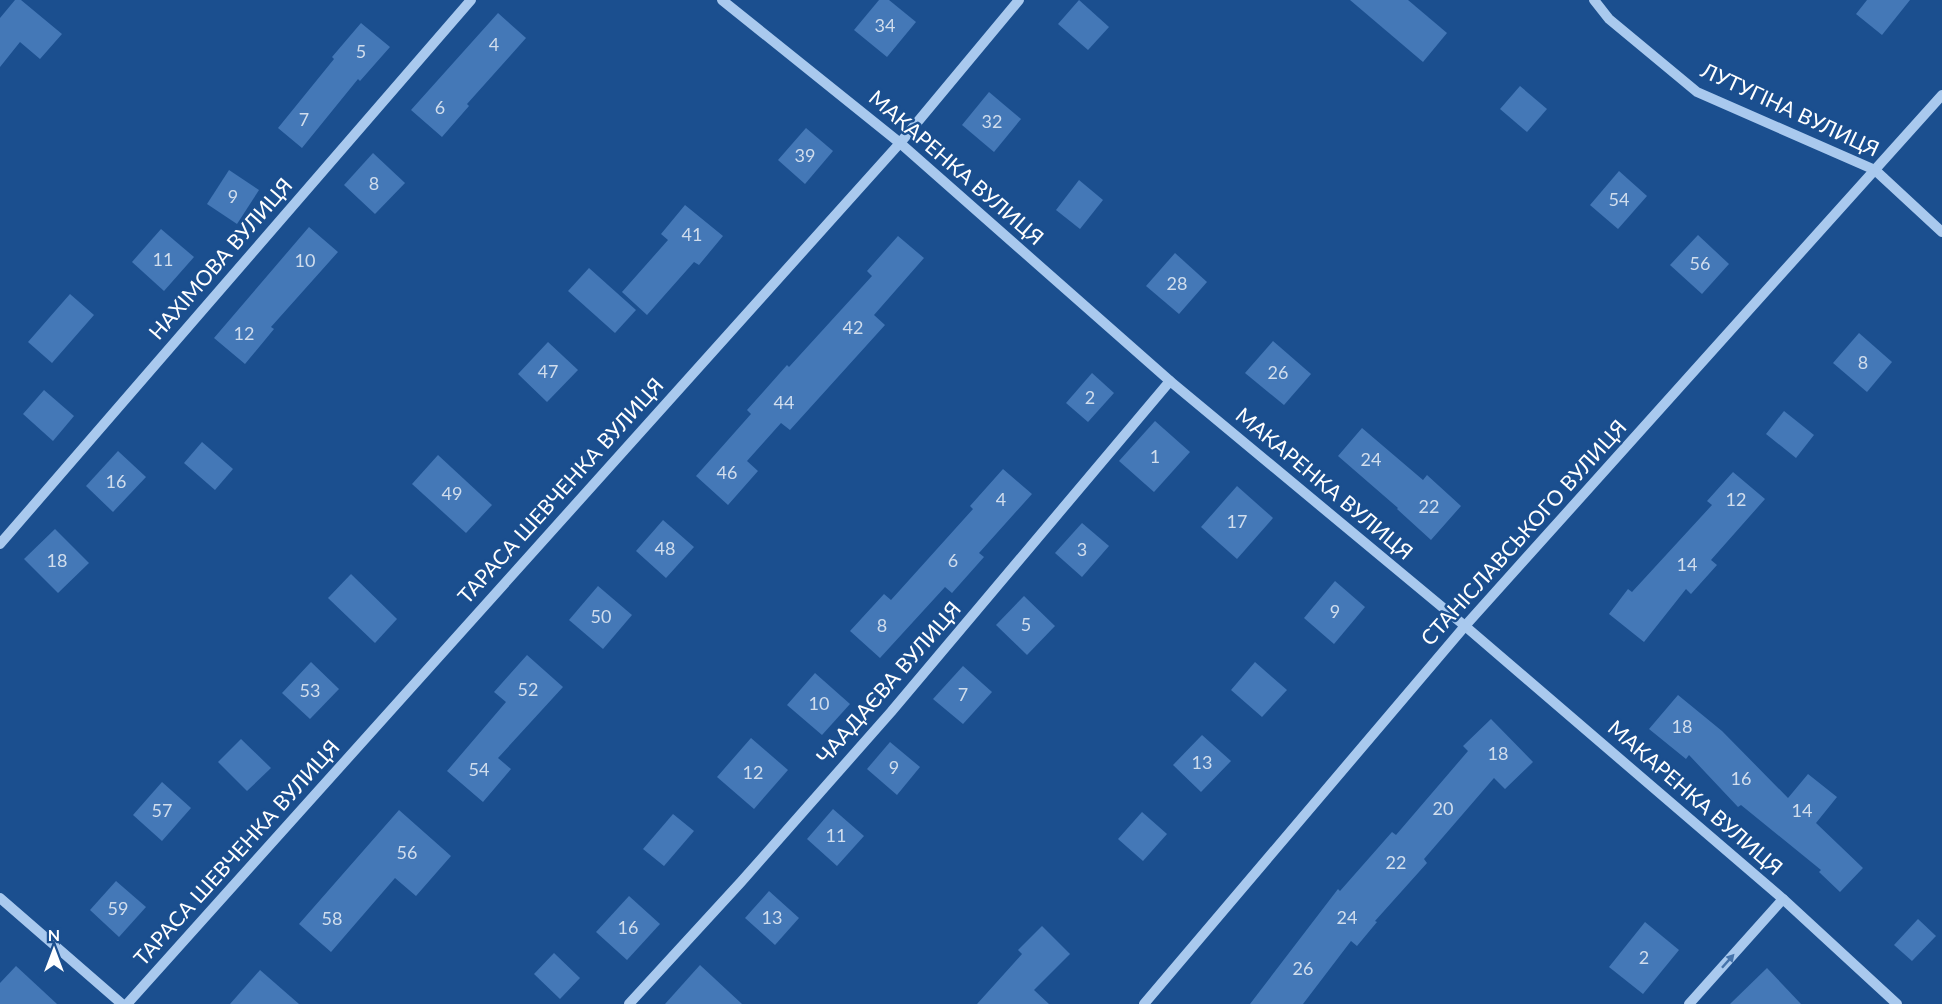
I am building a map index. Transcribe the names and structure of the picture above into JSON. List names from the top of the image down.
{
  "streets": {
    "street": [
      "ЛУТУГІНА ВУЛИЦЯ",
      "МАКАРЕНКА ВУЛИЦЯ",
      "НАХІМОВА ВУЛИЦЯ",
      "ТАРАСА ШЕВЧЕНКА ВУЛИЦЯ",
      "СТАНІСЛАВСЬКОГО ВУЛИЦЯ",
      "ЧААДАЄВА ВУЛИЦЯ"
    ]
  },
  "crossings": [
    ["ЛУТУГІНА ВУЛИЦЯ", "СТАНІСЛАВСЬКОГО ВУЛИЦЯ"],
    ["МАКАРЕНКА ВУЛИЦЯ", "ТАРАСА ШЕВЧЕНКА ВУЛИЦЯ"],
    ["МАКАРЕНКА ВУЛИЦЯ", "СТАНІСЛАВСЬКОГО ВУЛИЦЯ"],
    ["МАКАРЕНКА ВУЛИЦЯ", "ЧААДАЄВА ВУЛИЦЯ"]
  ],
  "house_numbers": [
    "34",
    "4",
    "5",
    "6",
    "7",
    "32",
    "39",
    "8",
    "9",
    "54",
    "41",
    "11",
    "10",
    "56",
    "28",
    "42",
    "12",
    "8",
    "47",
    "26",
    "2",
    "44",
    "1",
    "24",
    "46",
    "16",
    "49",
    "4",
    "12",
    "22",
    "17",
    "48",
    "3",
    "18",
    "6",
    "14",
    "9",
    "50",
    "5",
    "8",
    "52",
    "53",
    "7",
    "10",
    "18",
    "18",
    "13",
    "9",
    "54",
    "12",
    "16",
    "20",
    "57",
    "14",
    "11",
    "56",
    "22",
    "59",
    "13",
    "24",
    "58",
    "16",
    "2",
    "26"
  ],
  "north": "top"
}
